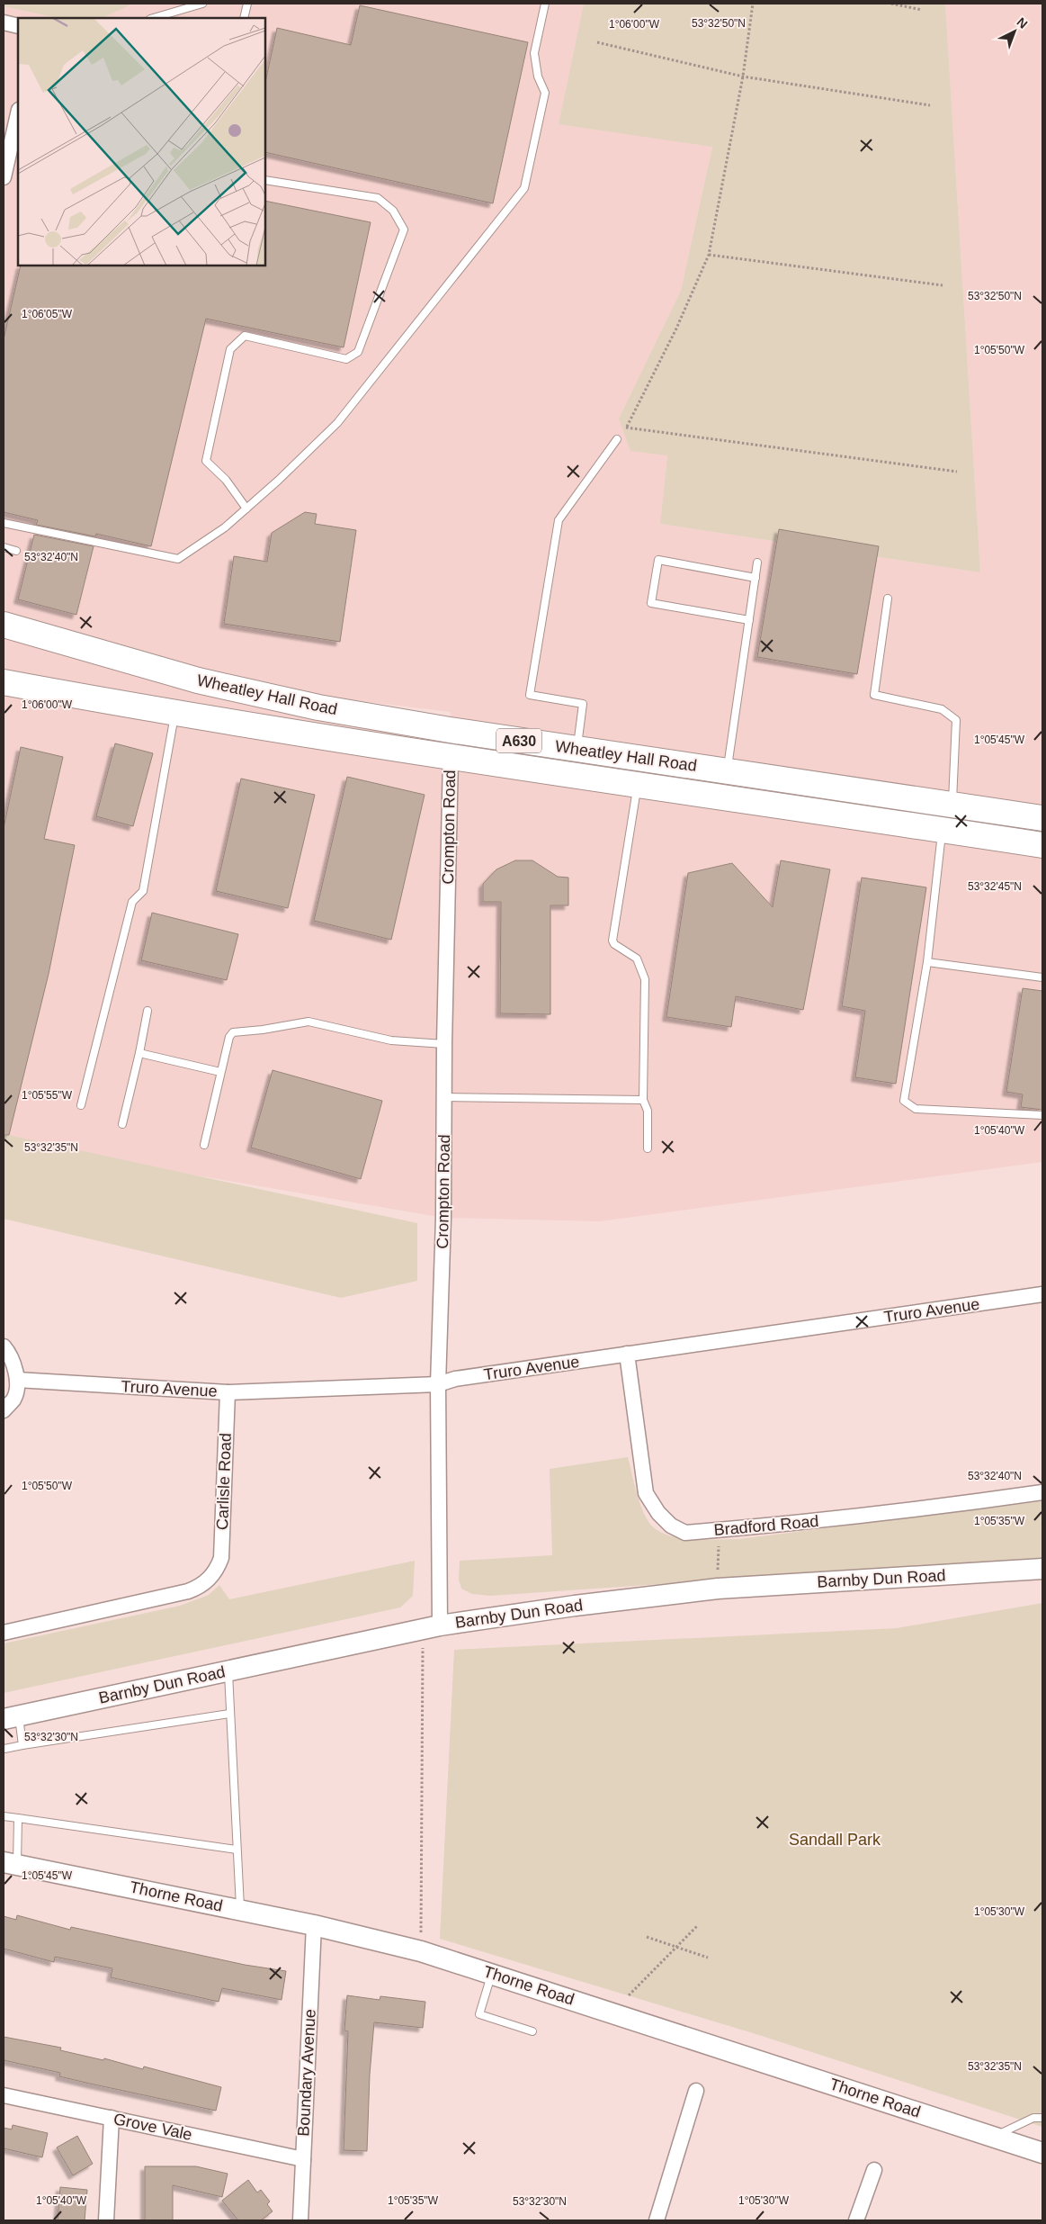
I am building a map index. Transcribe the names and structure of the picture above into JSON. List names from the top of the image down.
{
  "streets": {
    "highway": ["Wheatley Hall Road", "A630"],
    "street": [
      "Crompton Road",
      "Truro Avenue",
      "Carlisle Road",
      "Bradford Road",
      "Barnby Dun Road",
      "Thorne Road",
      "Boundary Avenue",
      "Grove Vale"
    ]
  },
  "crossings": [
    ["Wheatley Hall Road", "Crompton Road"],
    ["Crompton Road", "Truro Avenue"],
    ["Crompton Road", "Barnby Dun Road"],
    ["Truro Avenue", "Carlisle Road"],
    ["Truro Avenue", "Bradford Road"],
    ["Thorne Road", "Boundary Avenue"],
    ["Boundary Avenue", "Grove Vale"]
  ],
  "parks": ["Sandall Park"],
  "north": "top right",
  "coordinates": [
    "53°32'50\"N",
    "1°06'00\"W",
    "1°06'05\"W",
    "1°05'50\"W",
    "53°32'40\"N",
    "1°05'45\"W",
    "53°32'45\"N",
    "1°05'55\"W",
    "1°05'40\"W",
    "53°32'35\"N",
    "1°05'35\"W",
    "53°32'30\"N",
    "1°05'30\"W"
  ]
}
